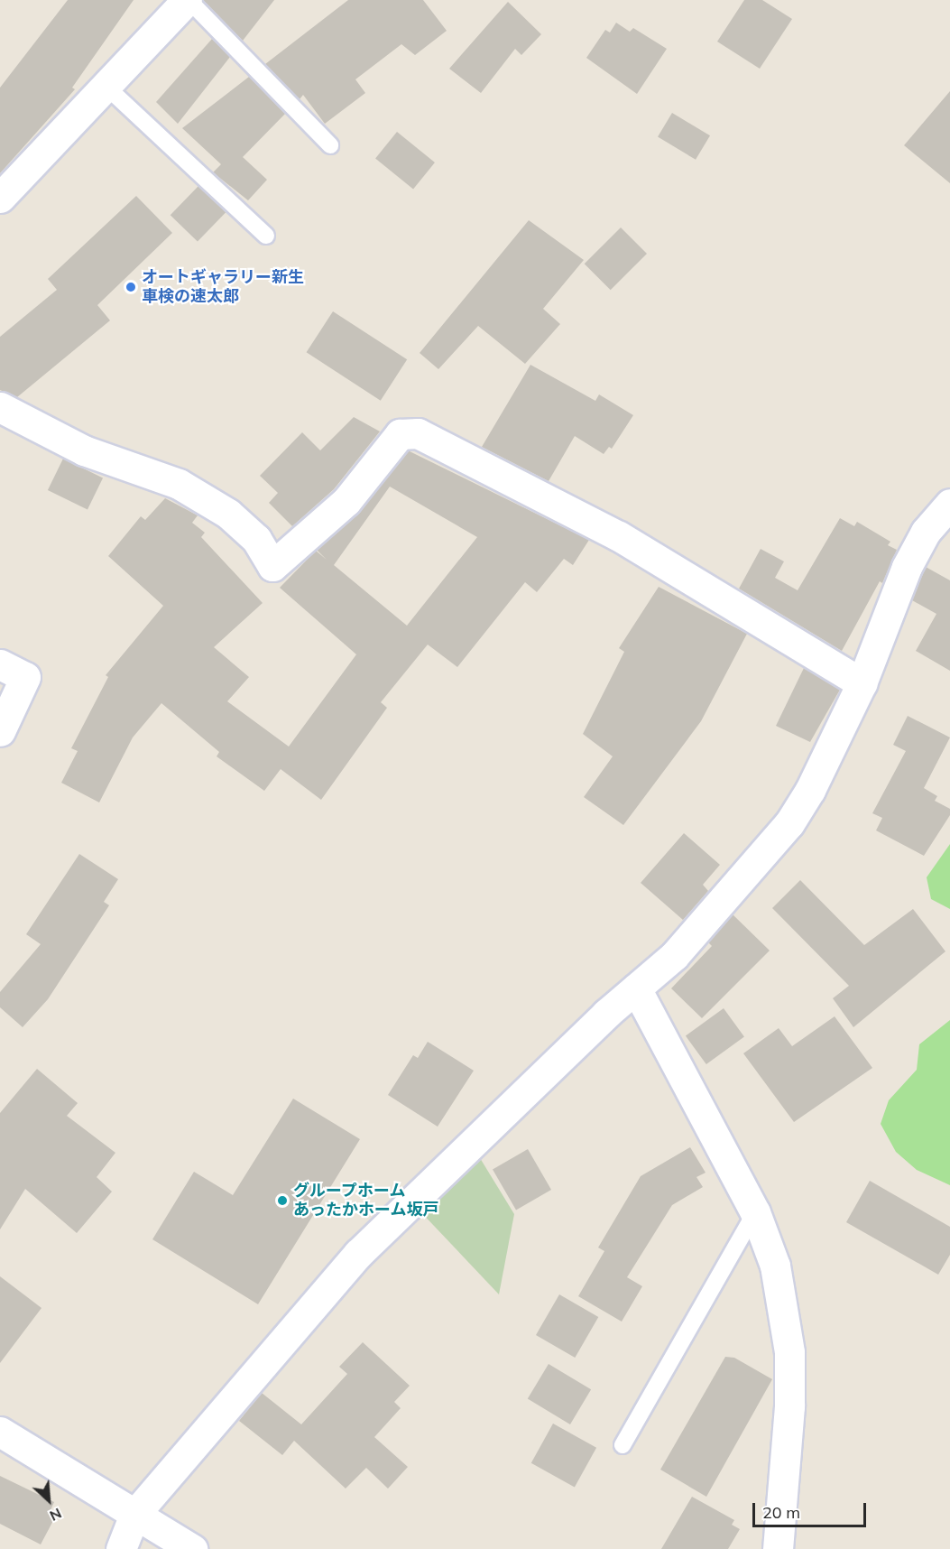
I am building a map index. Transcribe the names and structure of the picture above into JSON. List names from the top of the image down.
{
  "places": ["オートギャラリー新生 車検の速太郎", "グループホーム あったかホーム坂戸"],
  "scale_bar": "20 m",
  "north": "bottom right"
}
